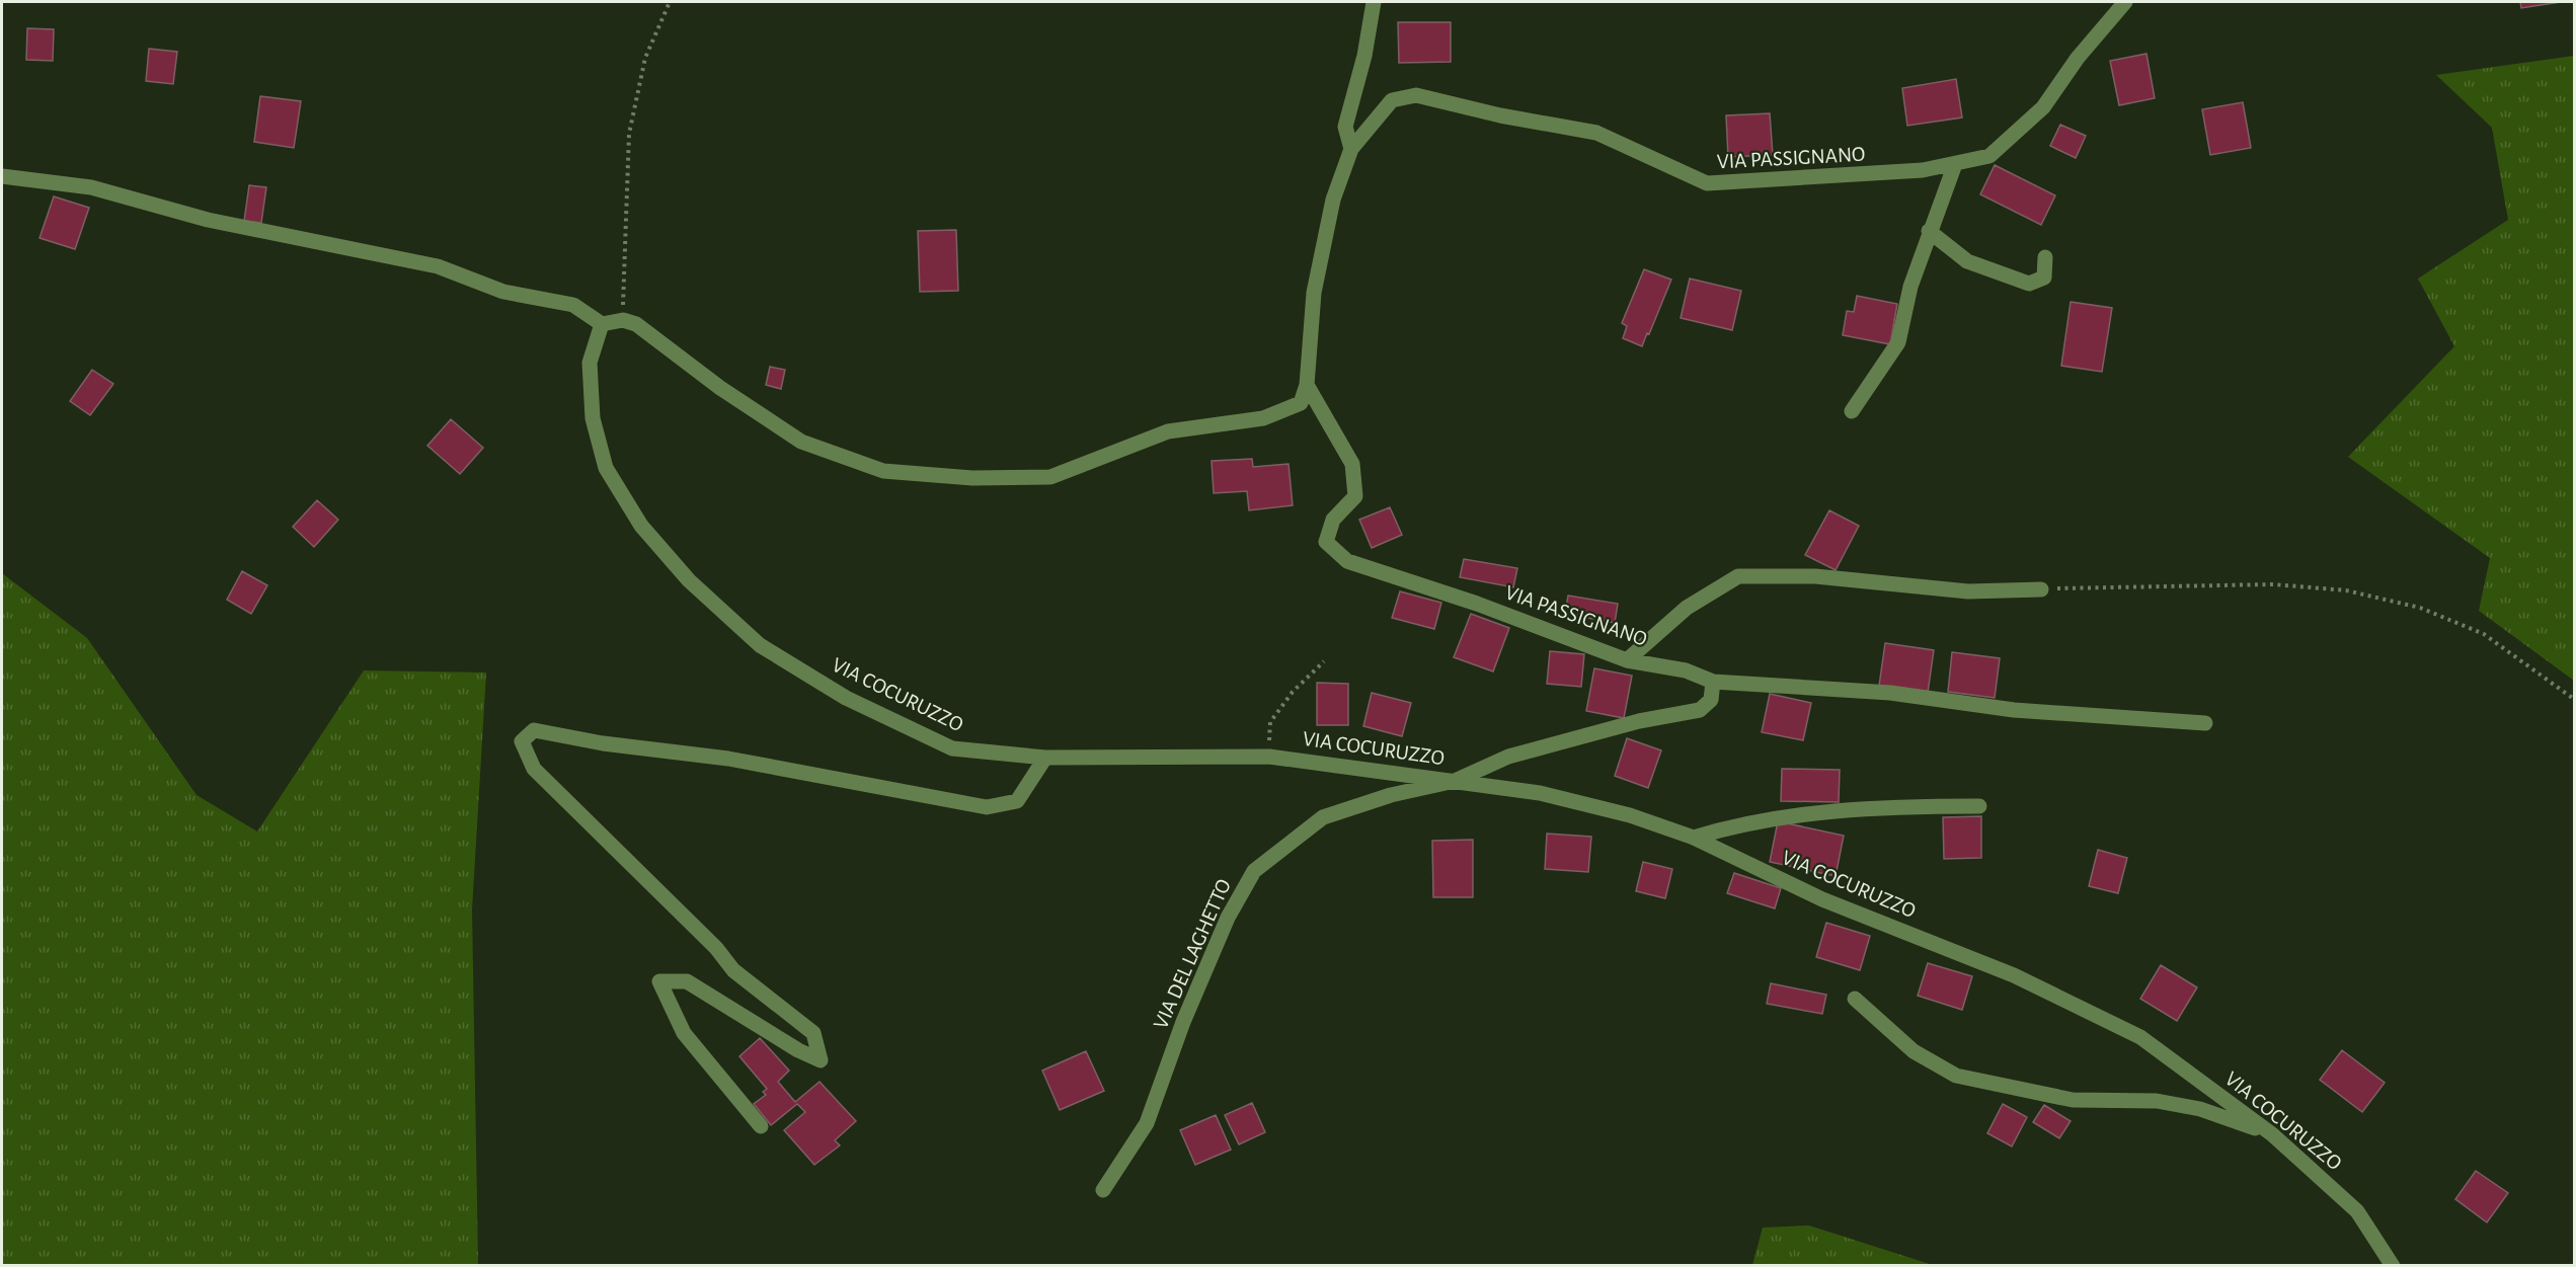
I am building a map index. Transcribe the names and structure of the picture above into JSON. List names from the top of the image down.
{
  "streets": {
    "street": ["VIA PASSIGNANO", "VIA COCURUZZO", "VIA DEL LAGHETTO"]
  },
  "crossings": [
    ["VIA COCURUZZO", "VIA DEL LAGHETTO"]
  ]
}
